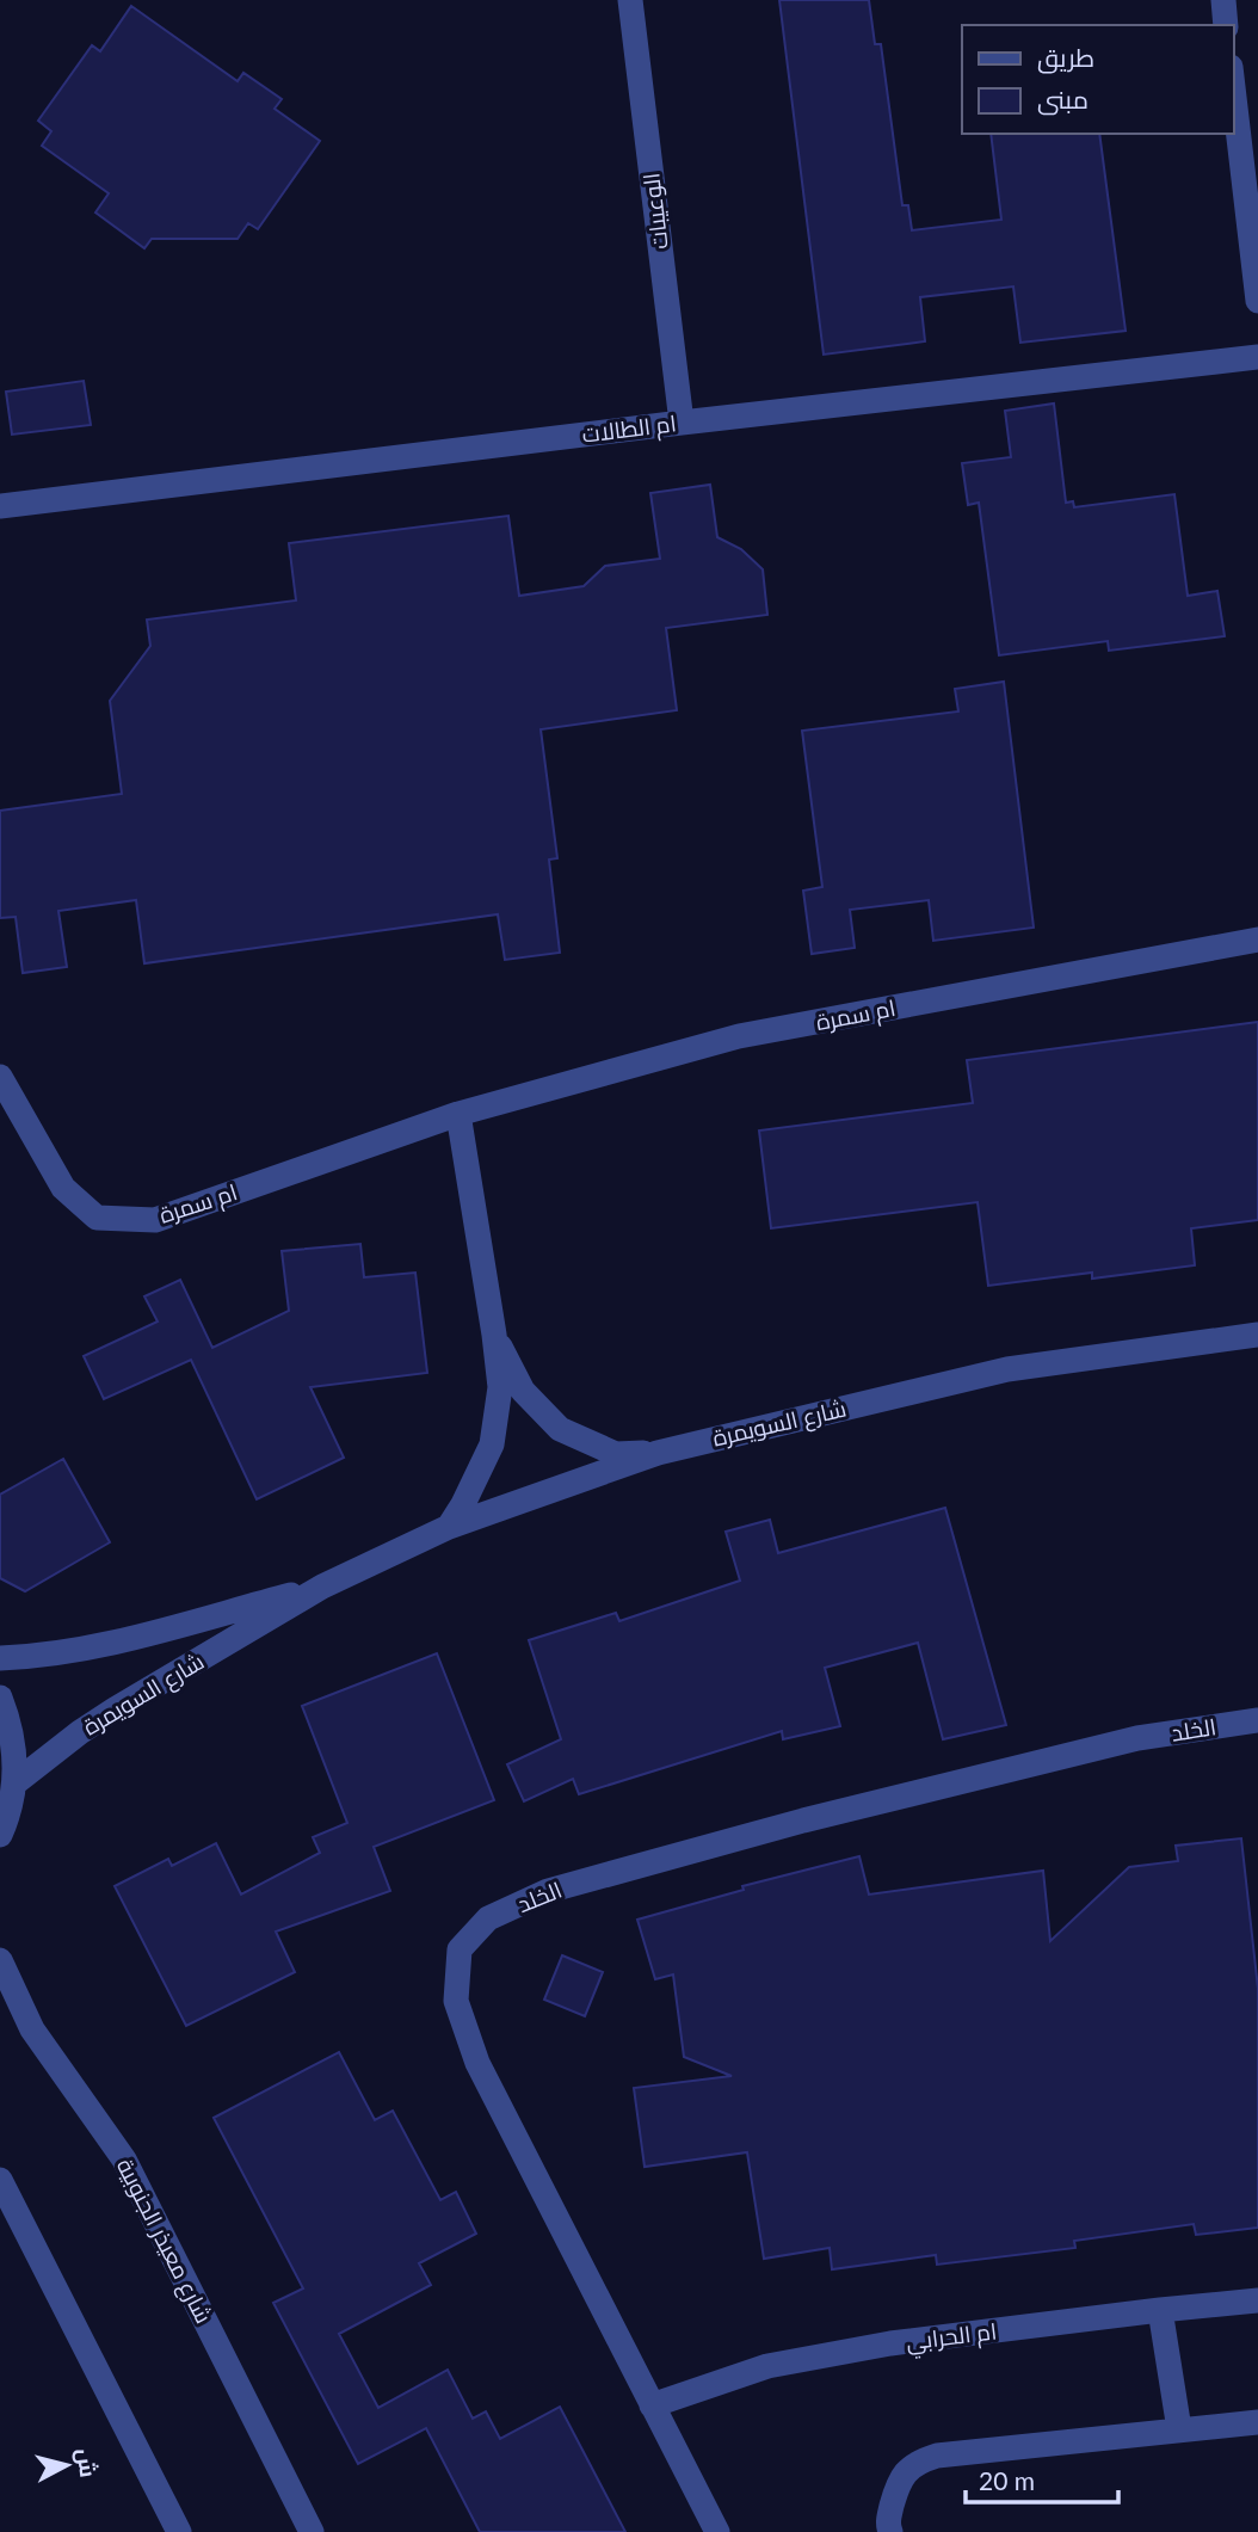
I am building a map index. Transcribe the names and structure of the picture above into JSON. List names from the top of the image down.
{
  "streets": {
    "street": [
      "الوعيبات",
      "ام الطالات",
      "ام سمرة",
      "شارع السويمرة",
      "الخلد",
      "شارع معيذر الجنوبية",
      "ام الحرابي"
    ]
  },
  "crossings": [
    ["الوعيبات", "ام الطالات"],
    ["الخلد", "ام الحرابي"]
  ],
  "legend": ["طريق", "مبنى"],
  "scale_bar": "20 m",
  "north": "right"
}
